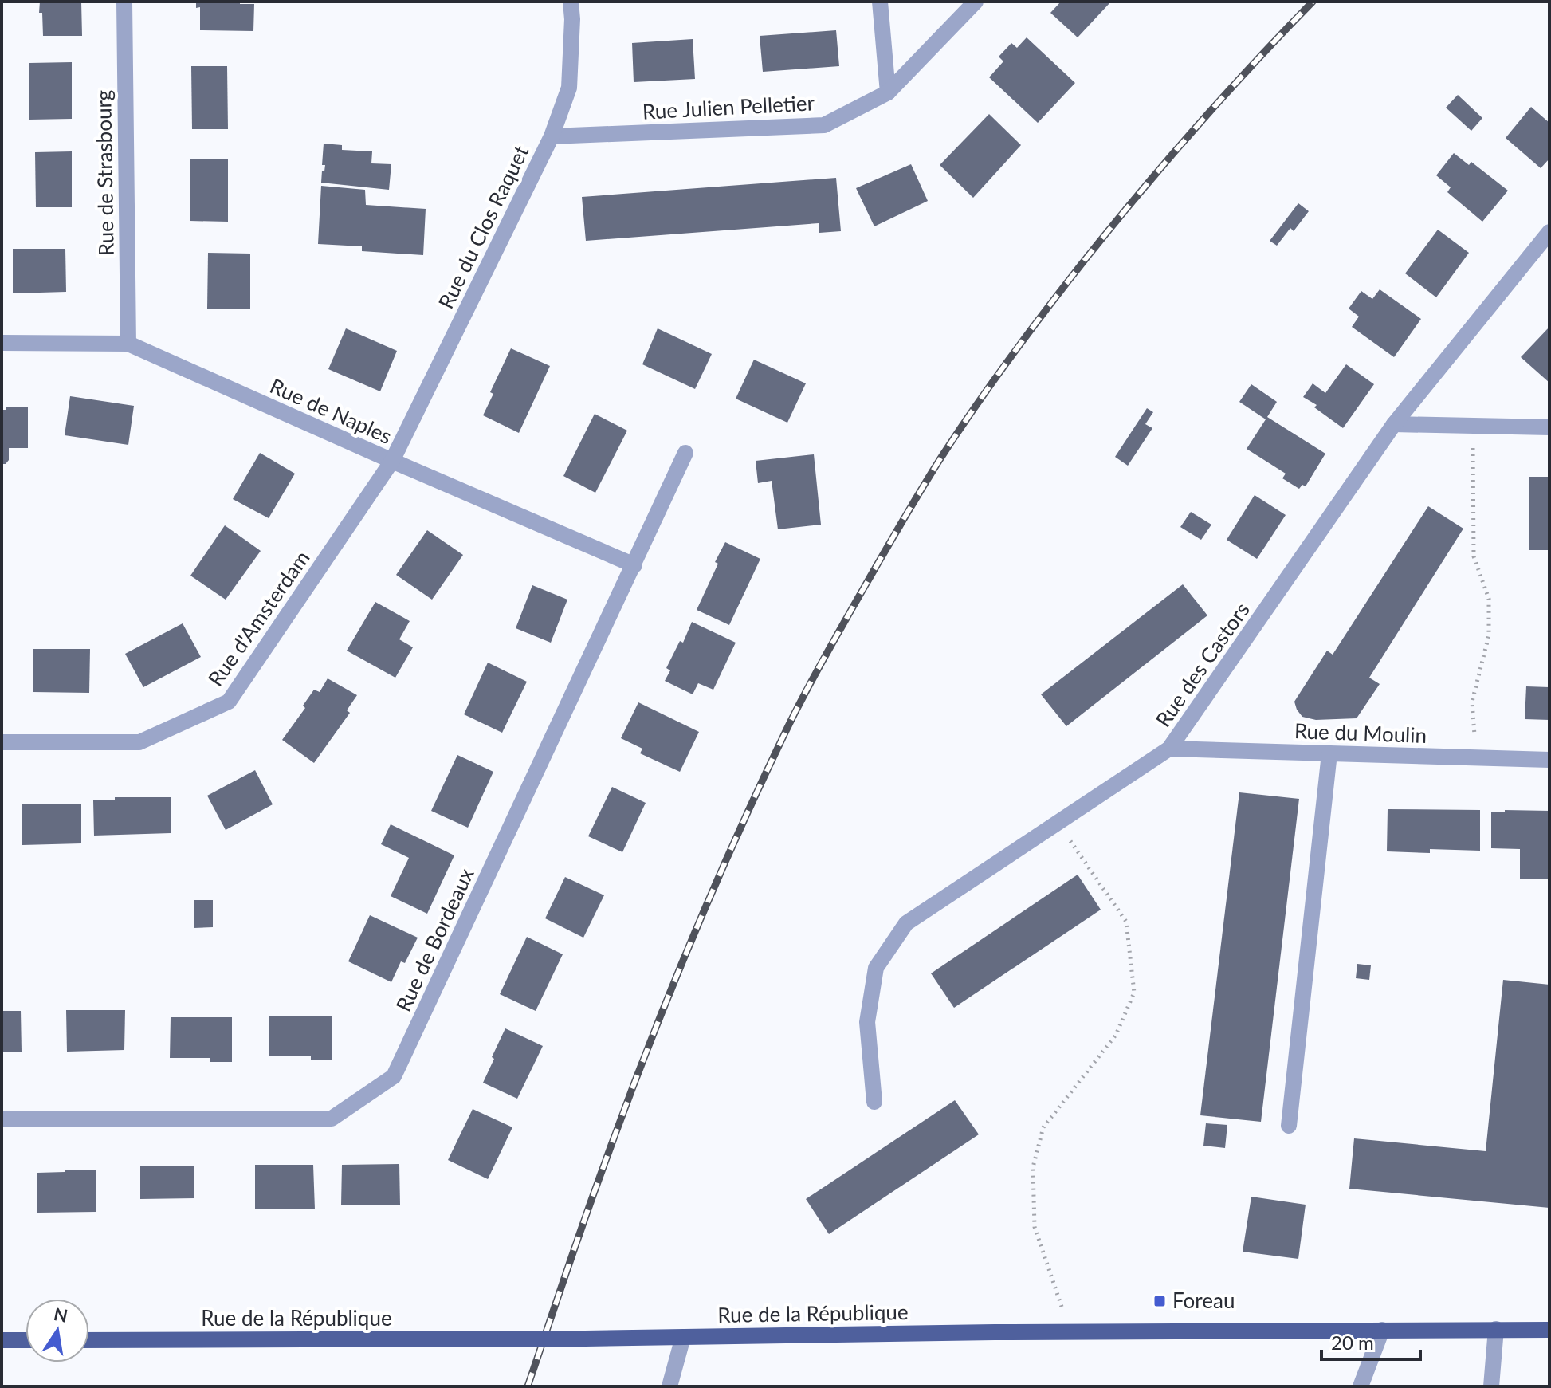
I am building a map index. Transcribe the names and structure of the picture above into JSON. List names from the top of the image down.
{
  "streets": {
    "main road": ["Rue de la République"],
    "street": [
      "Rue Julien Pelletier",
      "Rue de Strasbourg",
      "Rue du Clos Raquet",
      "Rue de Naples",
      "Rue d'Amsterdam",
      "Rue des Castors",
      "Rue du Moulin",
      "Rue de Bordeaux"
    ]
  },
  "crossings": [
    ["Rue Julien Pelletier", "Rue du Clos Raquet"],
    ["Rue de Strasbourg", "Rue de Naples"],
    ["Rue du Clos Raquet", "Rue de Naples"],
    ["Rue du Clos Raquet", "Rue d'Amsterdam"],
    ["Rue de Naples", "Rue d'Amsterdam"],
    ["Rue de Naples", "Rue de Bordeaux"],
    ["Rue des Castors", "Rue du Moulin"]
  ],
  "places": {
    "transit": ["Foreau"]
  },
  "scale_bar": "20 m",
  "north": "top"
}
